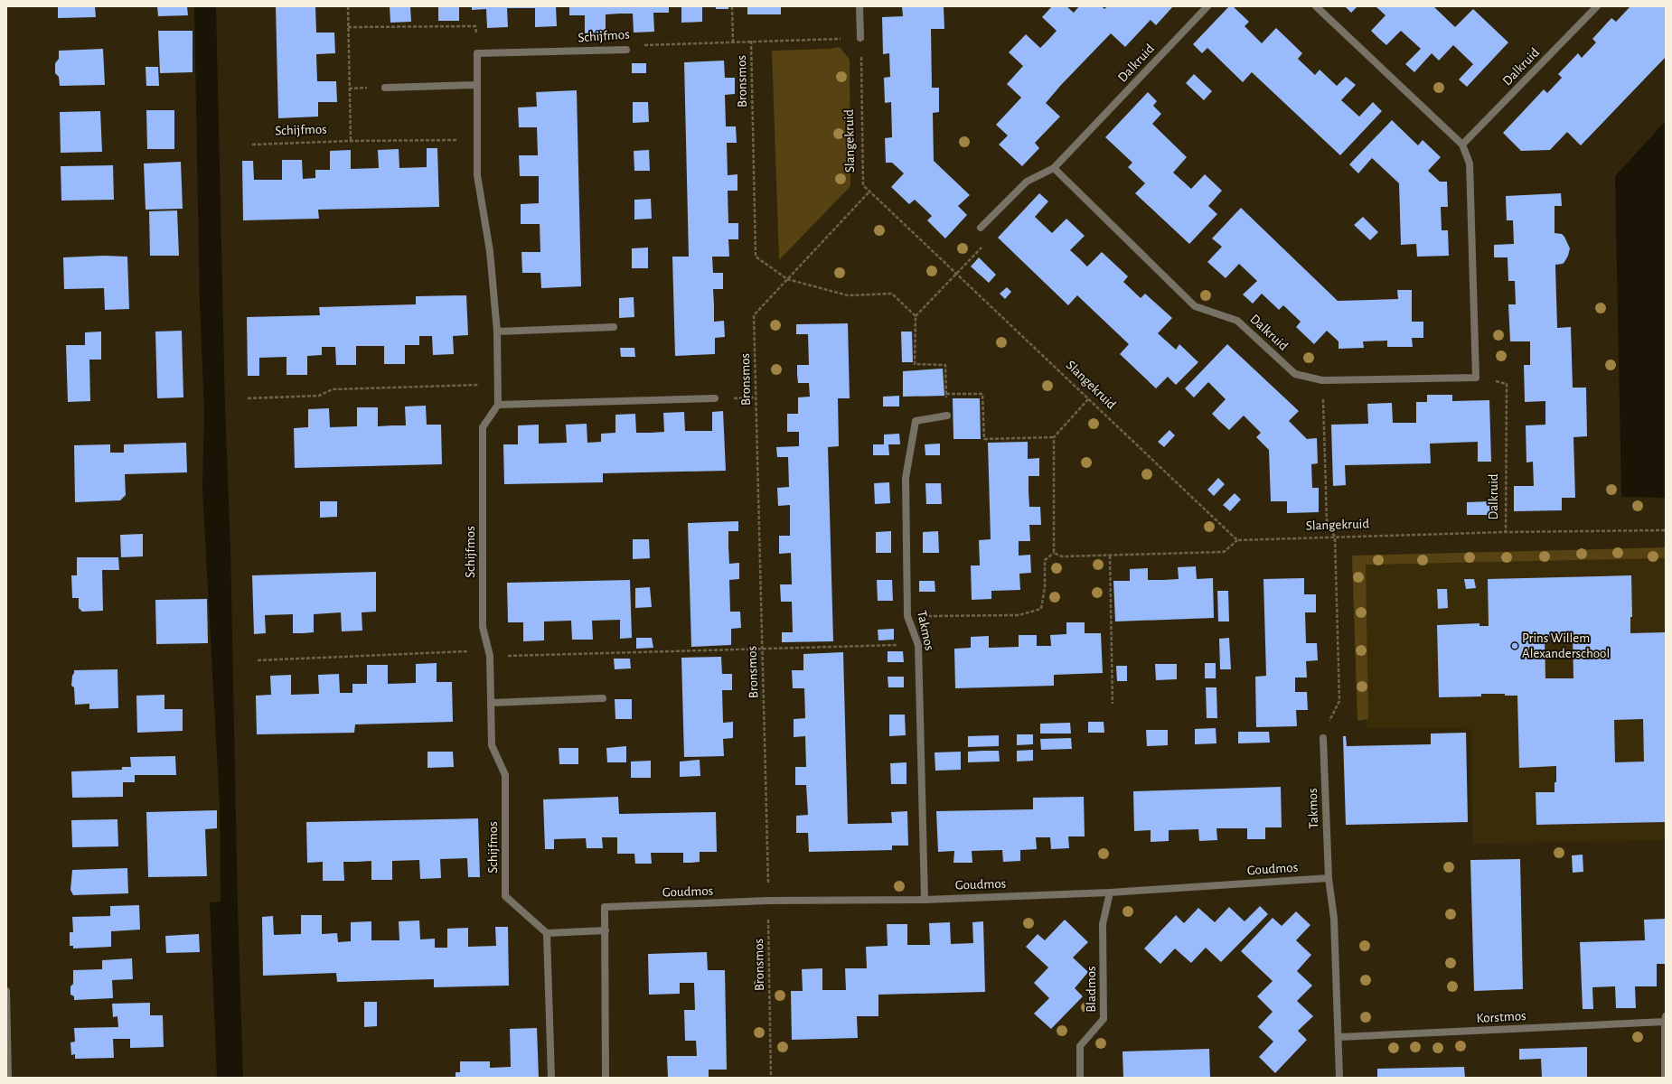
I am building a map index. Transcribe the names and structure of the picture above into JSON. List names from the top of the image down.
{
  "streets": {
    "street": [
      "Schijfmos",
      "Dalkruid",
      "Takmos",
      "Goudmos",
      "Bladmos",
      "Korstmos"
    ],
    "path": ["Bronsmos", "Slangekruid"]
  },
  "crossings": [
    ["Schijfmos", "Bronsmos"],
    ["Schijfmos", "Slangekruid"],
    ["Dalkruid", "Slangekruid"],
    ["Bronsmos", "Slangekruid"],
    ["Bronsmos", "Goudmos"],
    ["Takmos", "Goudmos"],
    ["Goudmos", "Bladmos"]
  ],
  "places": ["Prins Willem Alexanderschool"]
}
